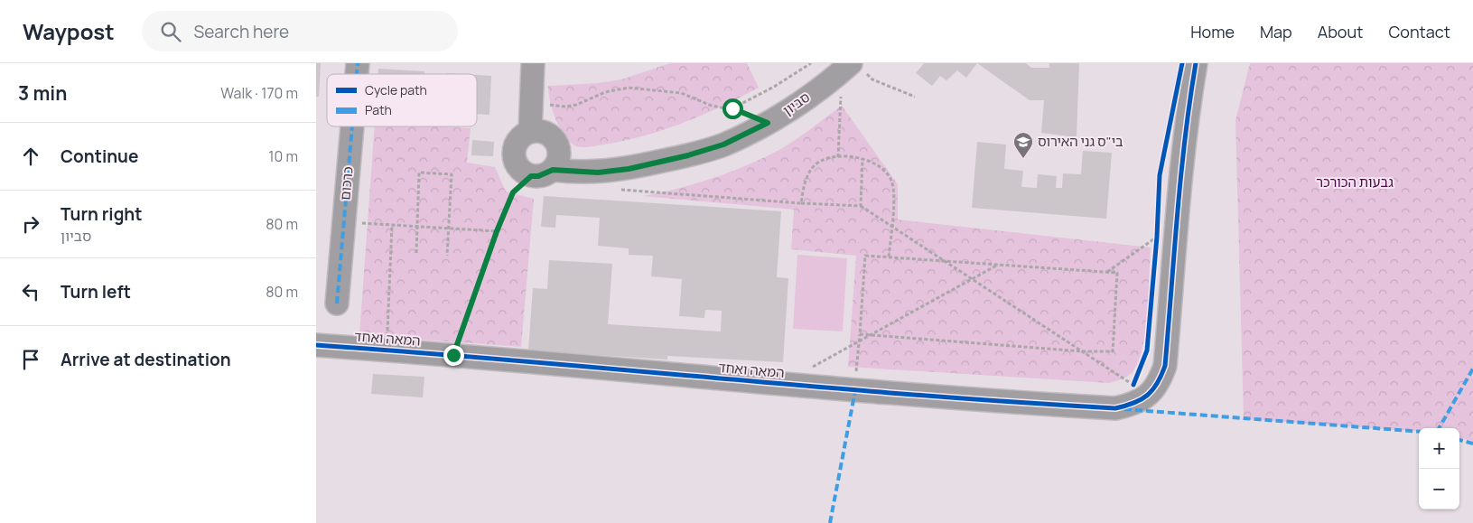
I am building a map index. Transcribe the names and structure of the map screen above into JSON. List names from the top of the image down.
{
  "streets": {
    "street": ["סביון", "כרכום", "המאה ואחד"]
  },
  "parks": ["גבעות הכורכר"],
  "places": {
    "school or university": ["בי\"ס גני האירוס"]
  },
  "legend": ["Cycle path", "Path"],
  "page": {
    "header": "Waypost",
    "search": "Search here",
    "nav": [
      "Home",
      "Map",
      "About",
      "Contact"
    ],
    "heading": ["3 min", "Walk · 170 m"],
    "list": [
      ["Continue", "10 m"],
      ["Turn right", "סביון", "80 m"],
      ["Turn left", "80 m"],
      "Arrive at destination"
    ],
    "map_buttons": ["+", "−"]
  }
}
